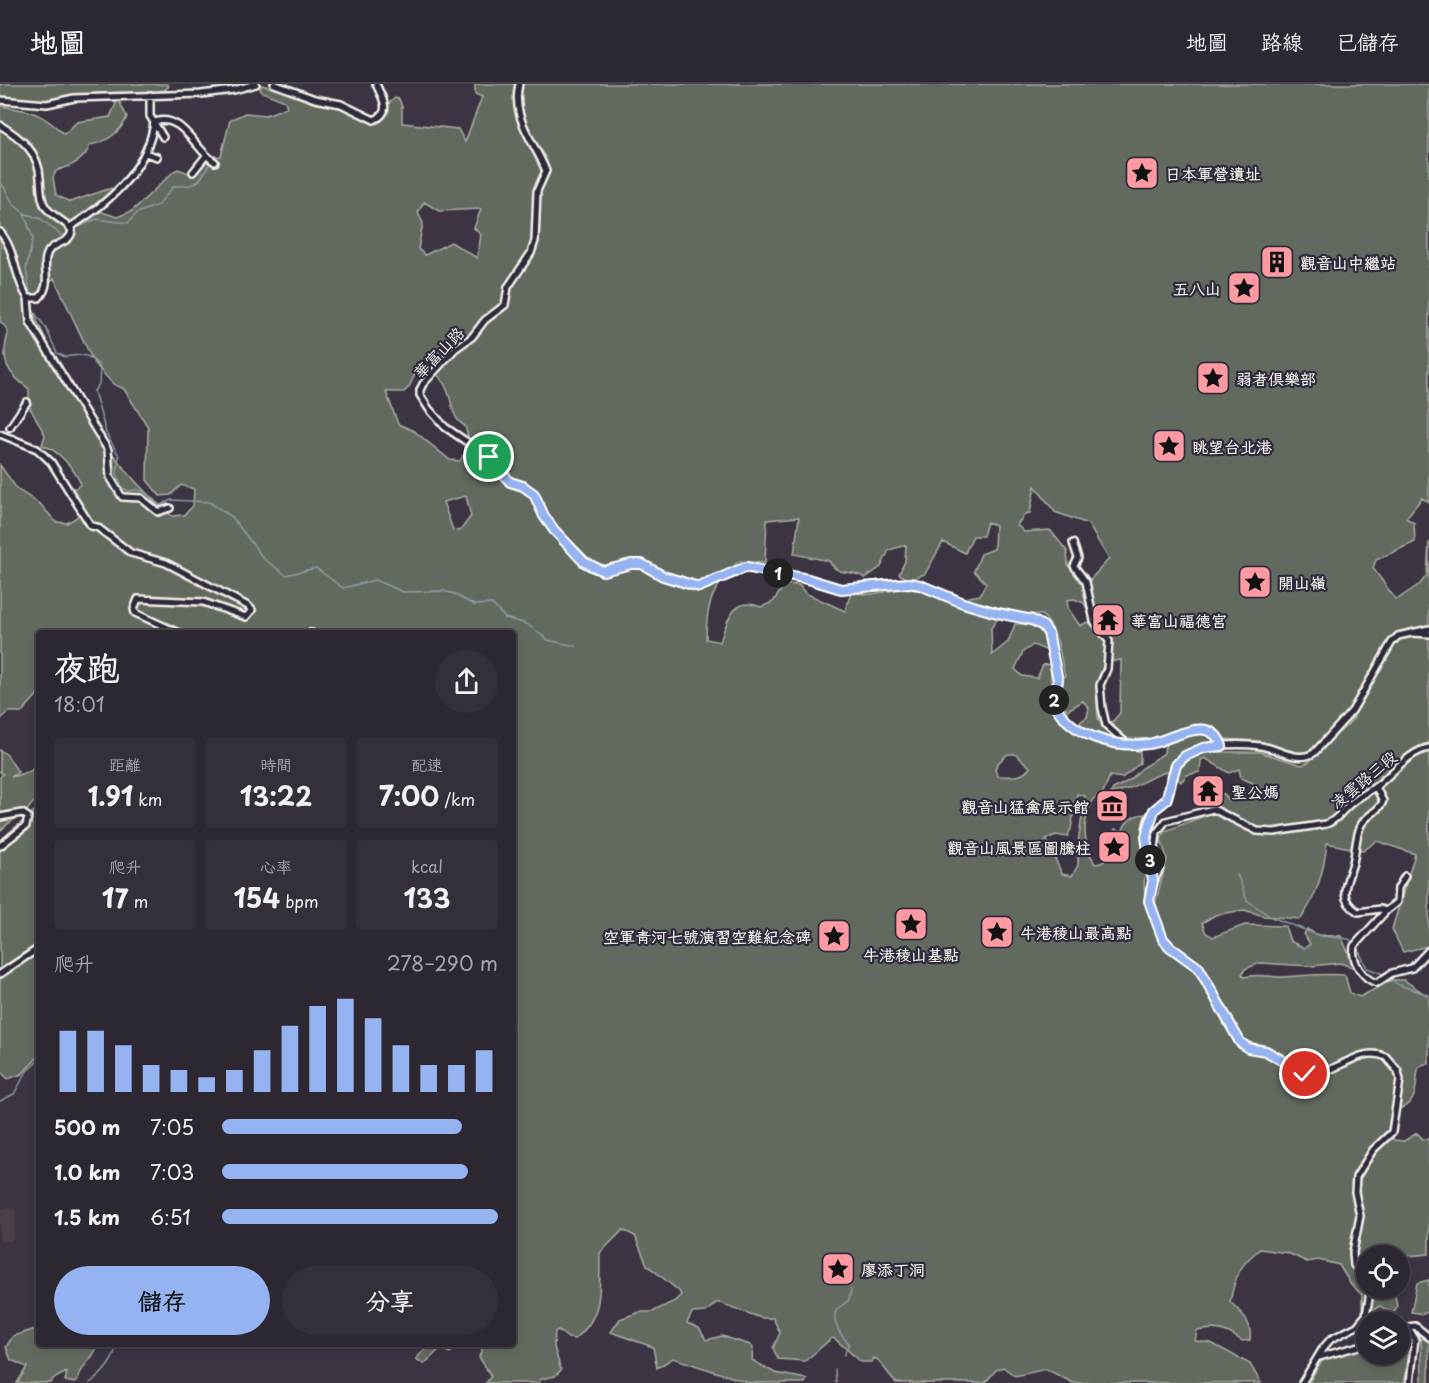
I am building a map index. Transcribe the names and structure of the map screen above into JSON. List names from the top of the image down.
{
  "streets": {
    "street": ["華富山路", "凌雲路三段"]
  },
  "places": {
    "place": [
      "日本軍營遺址",
      "五八山",
      "弱者俱樂部",
      "眺望台北港",
      "開山嶺",
      "觀音山風景區圖騰柱",
      "牛港稜山基點",
      "牛港稜山最高點",
      "空軍青河七號演習空難紀念碑",
      "廖添丁洞"
    ],
    "building": ["觀音山中繼站"],
    "temple": ["華富山福德宮", "聖公媽"],
    "museum": ["觀音山猛禽展示館"]
  },
  "page": {
    "header": "地圖",
    "nav": ["地圖", "路線", "已儲存"],
    "pins": ["1", "2", "3"],
    "heading": ["夜跑", "18:01"],
    "stats": [
      ["距離", "1.91 km"],
      ["時間", "13:22"],
      ["配速", "7:00 /km"],
      ["爬升", "17 m"],
      ["心率", "154 bpm"],
      ["kcal", "133"]
    ],
    "chart": ["爬升", "278–290 m"],
    "list": [
      {
        "name": "500 m",
        "note": "7:05"
      },
      {
        "name": "1.0 km",
        "note": "7:03"
      },
      {
        "name": "1.5 km",
        "note": "6:51"
      }
    ],
    "buttons": ["儲存", "分享"]
  }
}
